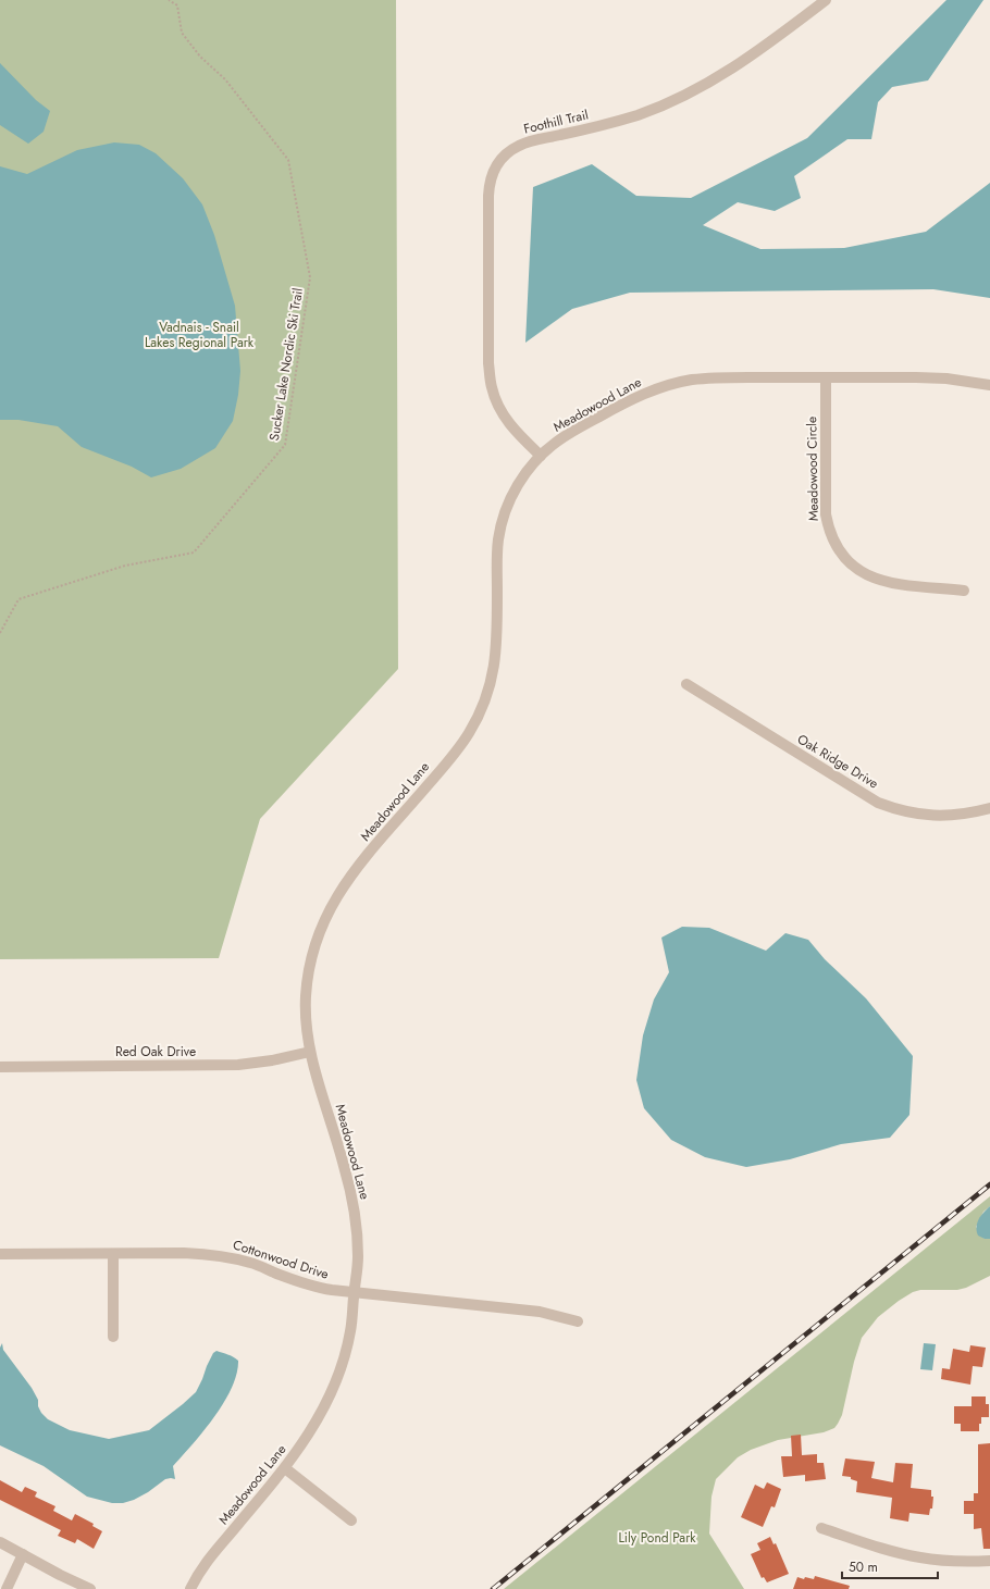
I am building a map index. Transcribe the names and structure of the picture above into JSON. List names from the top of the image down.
{
  "streets": {
    "street": [
      "Foothill Trail",
      "Meadowood Lane",
      "Meadowood Circle",
      "Oak Ridge Drive",
      "Red Oak Drive",
      "Cottonwood Drive"
    ],
    "path": ["Sucker Lake Nordic Ski Trail"]
  },
  "crossings": [
    ["Foothill Trail", "Meadowood Lane"],
    ["Meadowood Lane", "Meadowood Circle"],
    ["Meadowood Lane", "Red Oak Drive"],
    ["Meadowood Lane", "Cottonwood Drive"]
  ],
  "parks": ["Vadnais - Snail Lakes Regional Park", "Lily Pond Park"],
  "scale_bar": "50 m"
}
